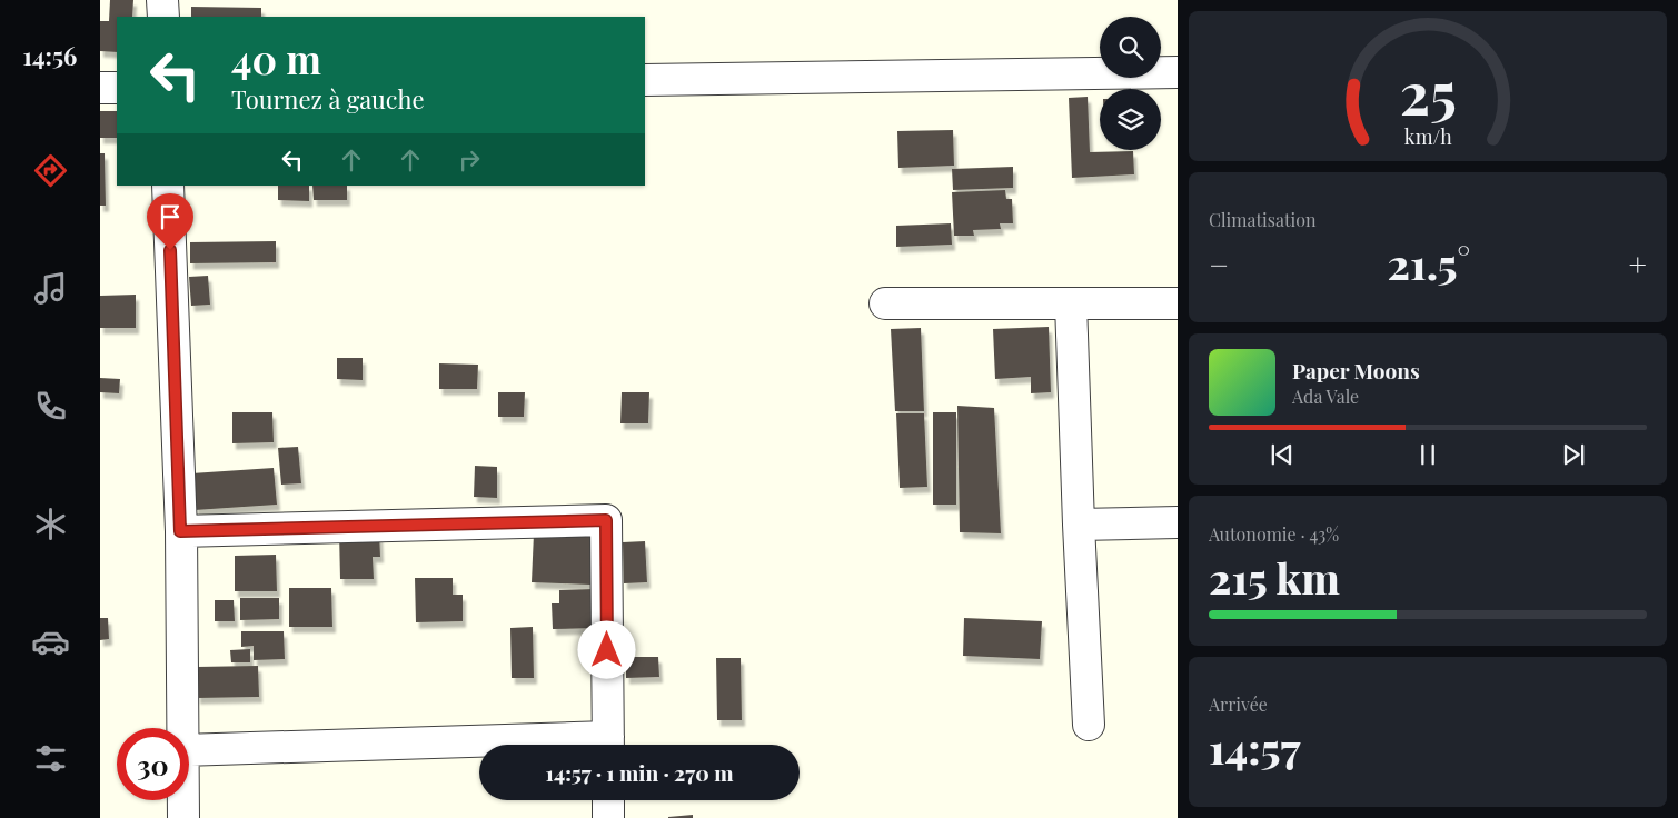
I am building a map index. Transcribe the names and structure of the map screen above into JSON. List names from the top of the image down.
{
  "page": {
    "tabs": "14:56",
    "turn": ["40 m", "Tournez à gauche"],
    "tile": [
      "Climatisation",
      ["Autonomie · 43%", "215 km"],
      ["Arrivée", "14:57"]
    ],
    "heat": ["−", "21.5°", "+"],
    "song": ["Paper Moons", "Ada Vale"],
    "limit": "30",
    "trip": "14:57 · 1 min · 270 m",
    "gauge": ["25", "km/h"]
  }
}
